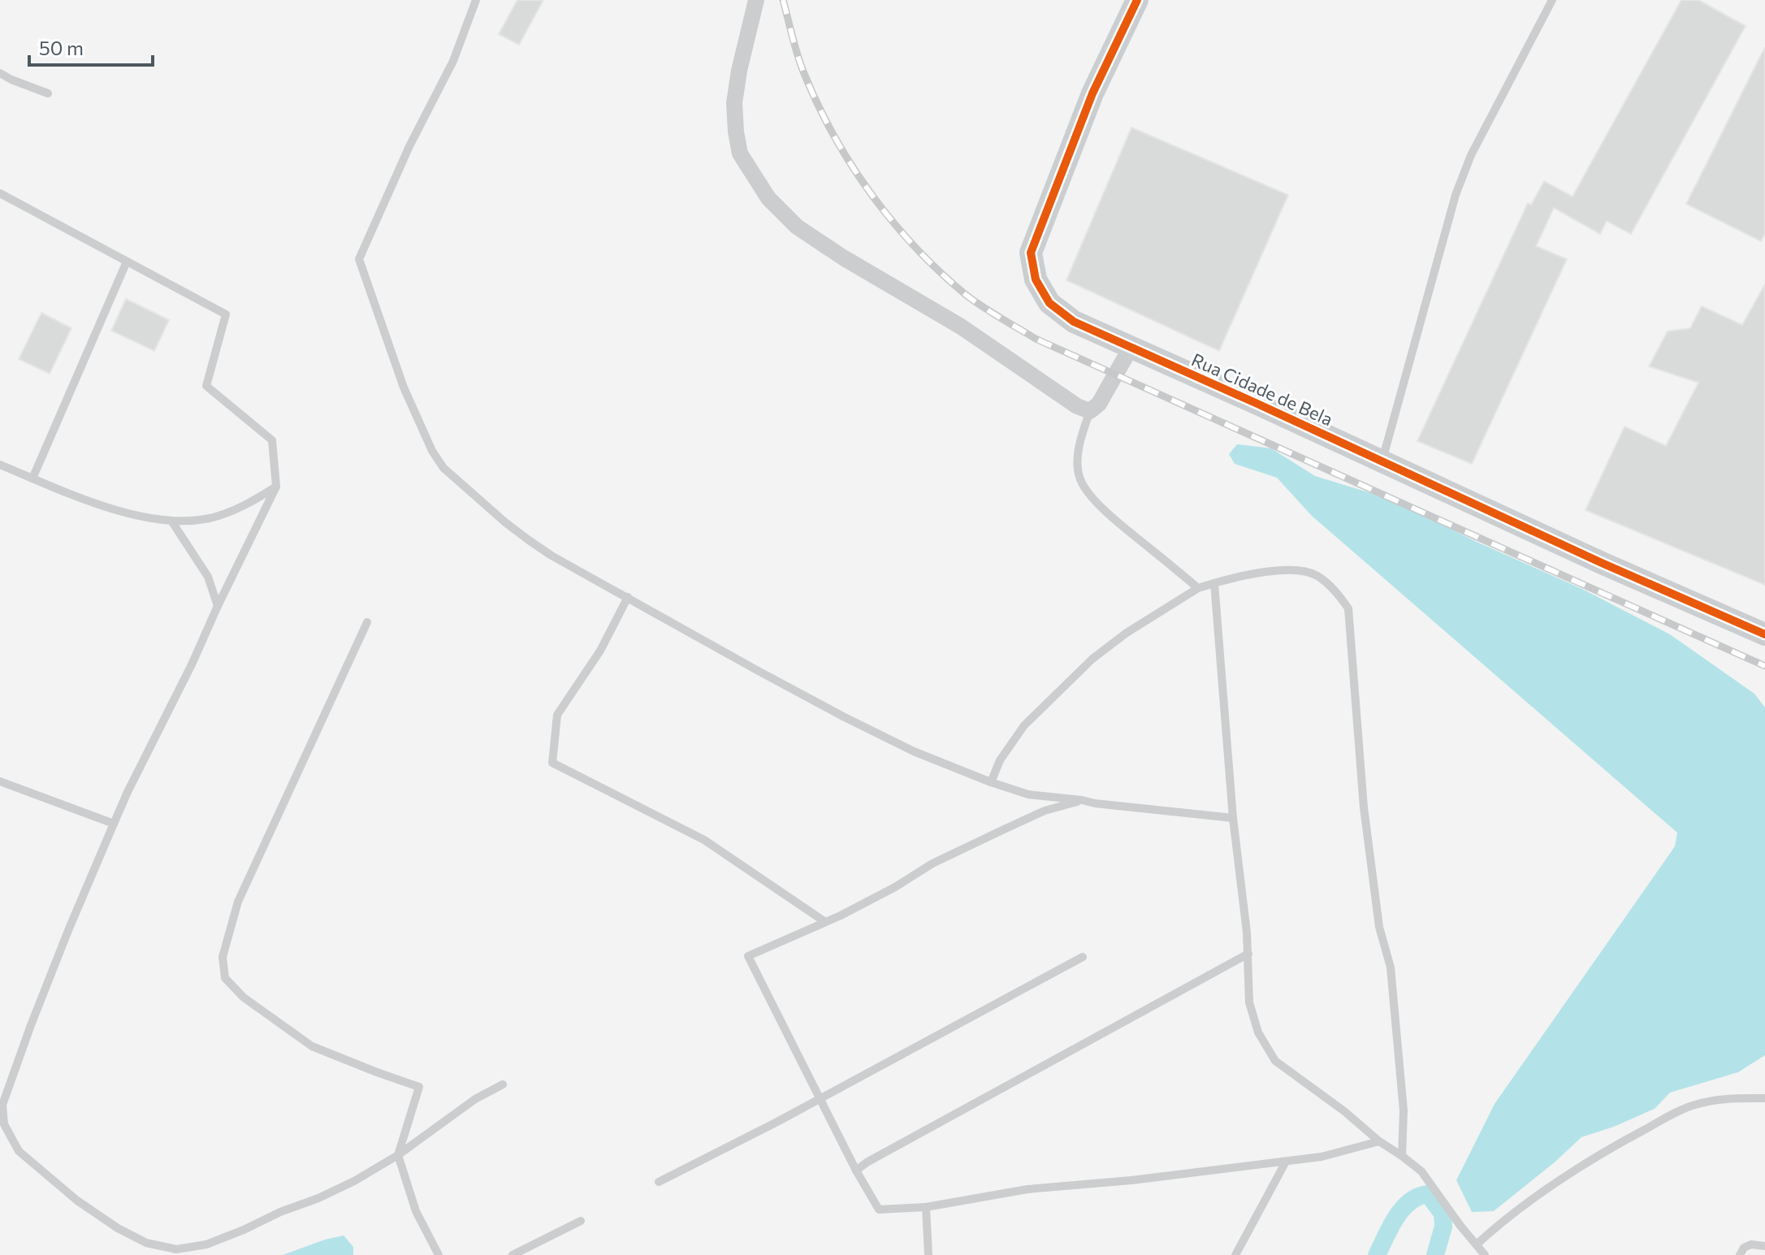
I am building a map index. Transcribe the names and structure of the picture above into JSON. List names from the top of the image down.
{
  "streets": {
    "street": ["Rua Cidade de Bela"]
  },
  "scale_bar": "50 m"
}
